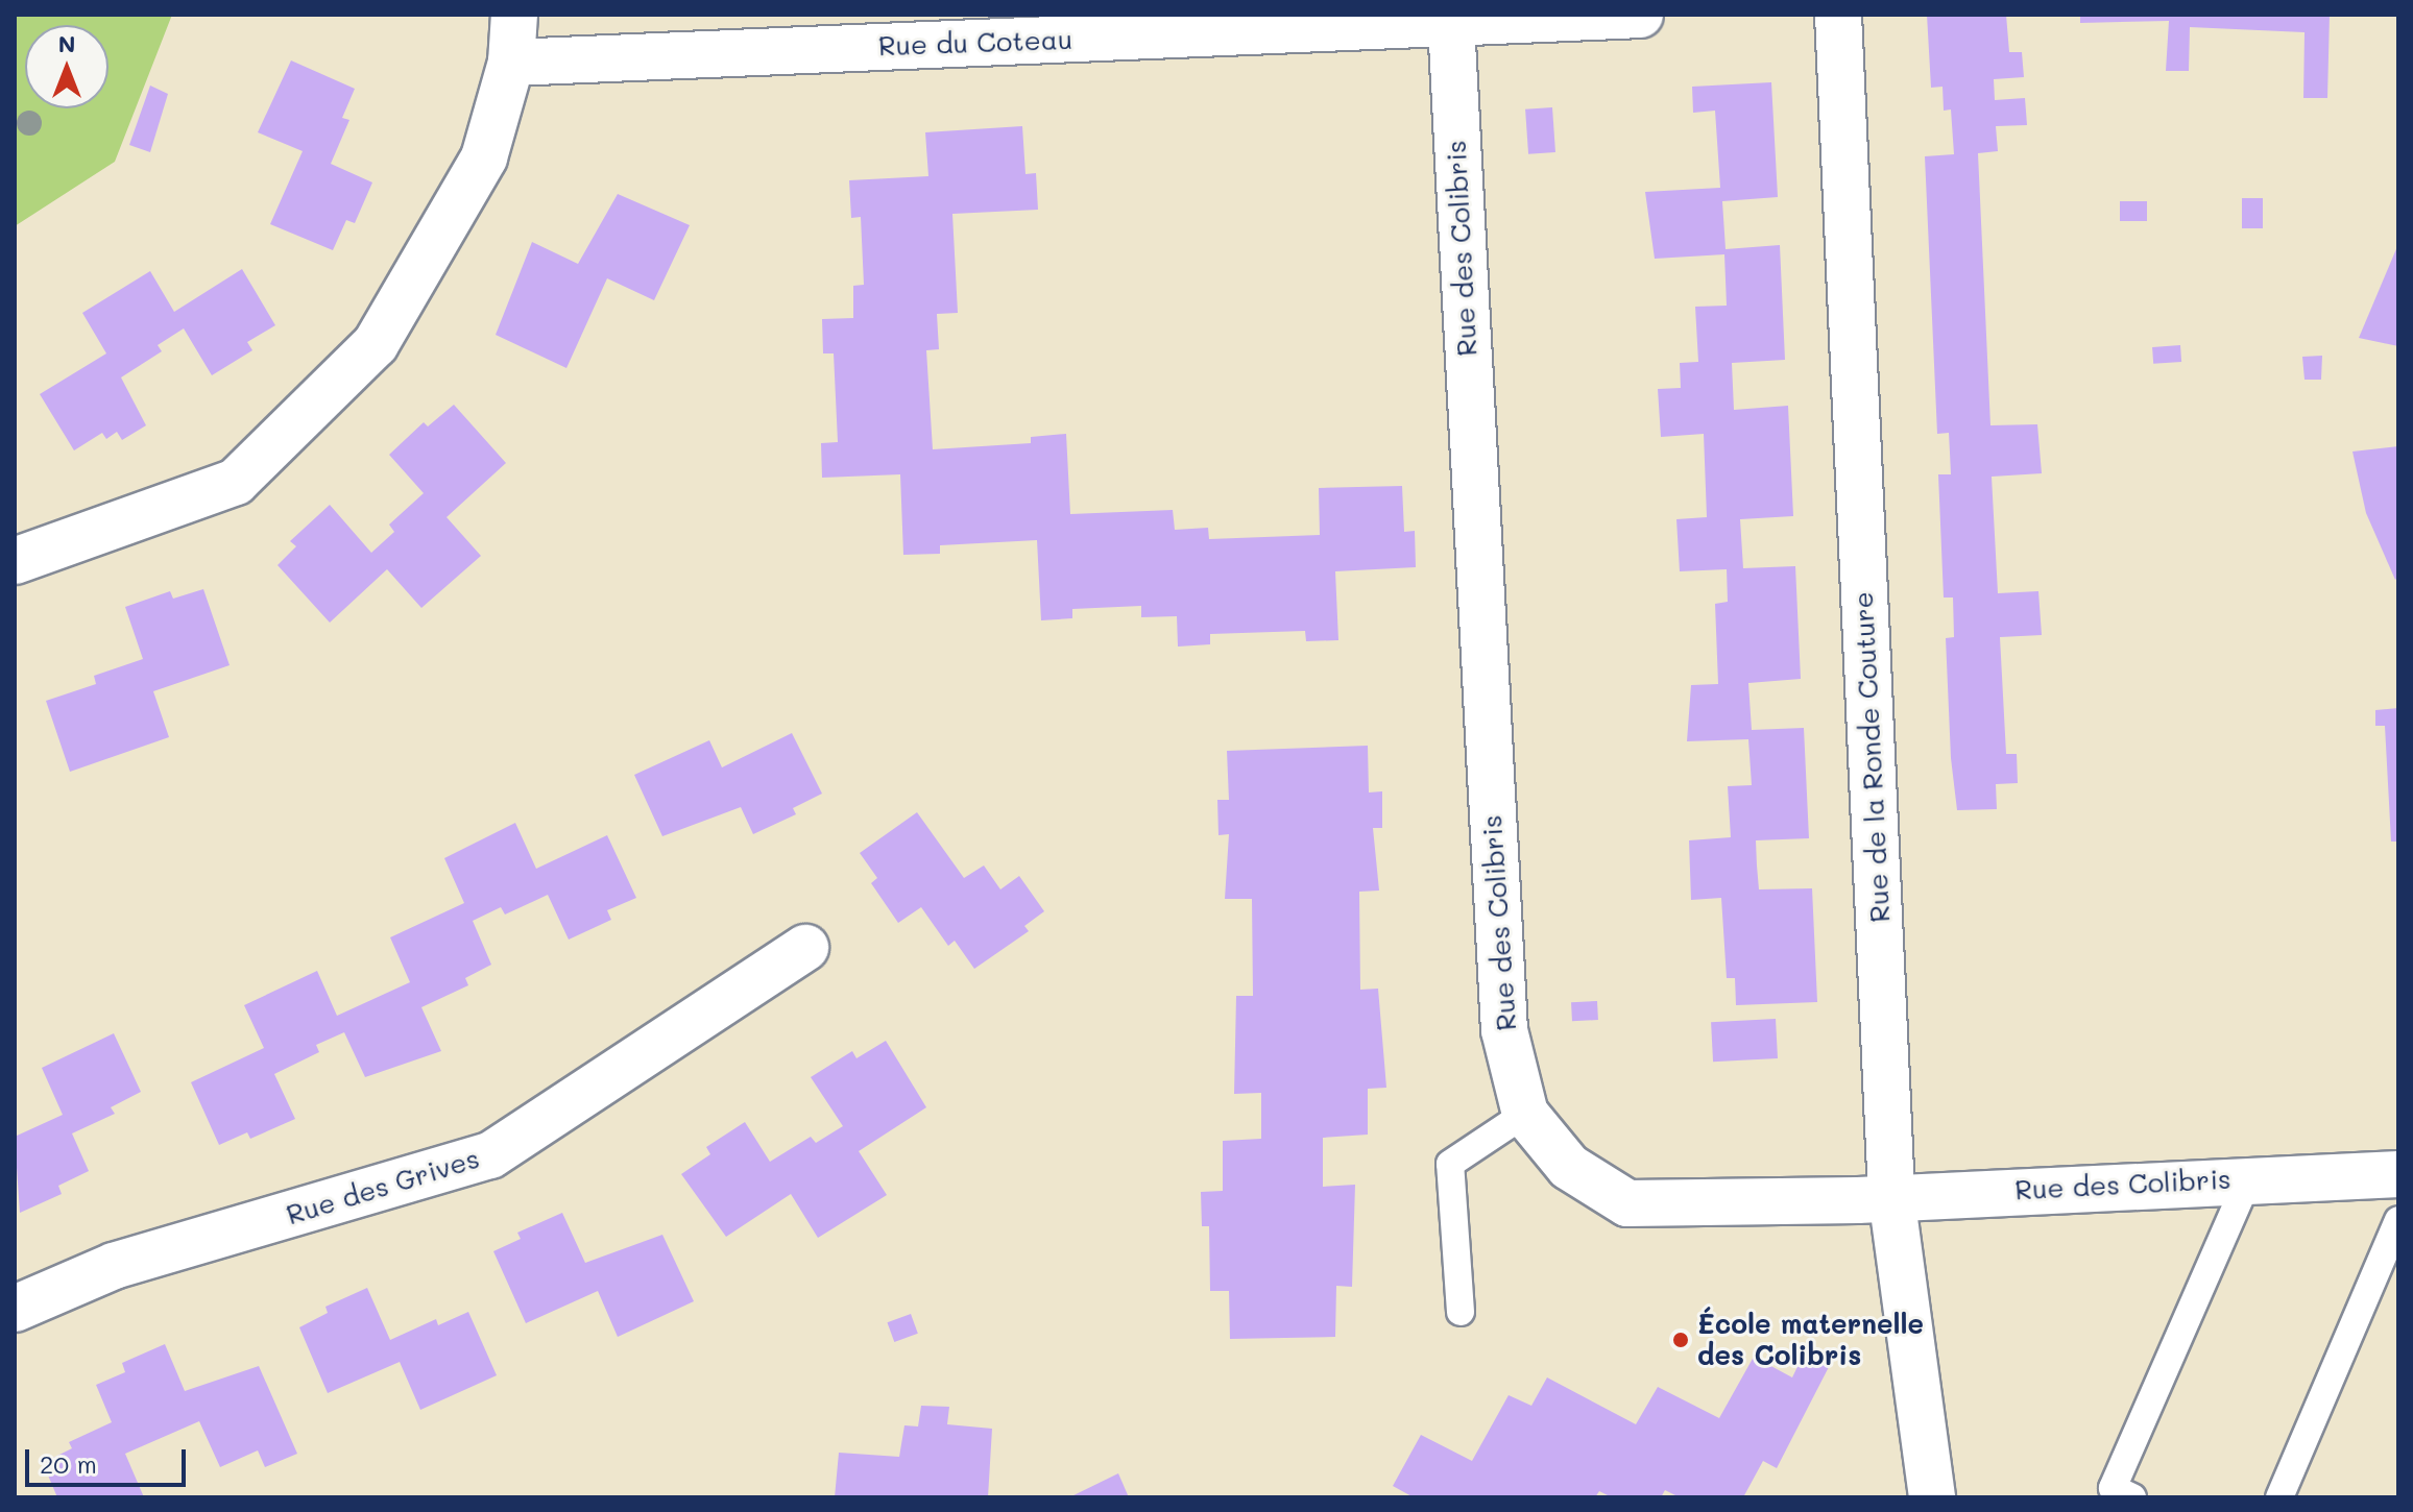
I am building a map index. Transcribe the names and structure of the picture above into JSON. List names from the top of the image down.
{
  "streets": {
    "street": [
      "Rue du Coteau",
      "Rue des Colibris",
      "Rue de la Ronde Couture",
      "Rue des Grives"
    ]
  },
  "crossings": [
    ["Rue du Coteau", "Rue des Colibris"],
    ["Rue des Colibris", "Rue de la Ronde Couture"]
  ],
  "places": ["École maternelle des Colibris"],
  "scale_bar": "20 m",
  "north": "top"
}
